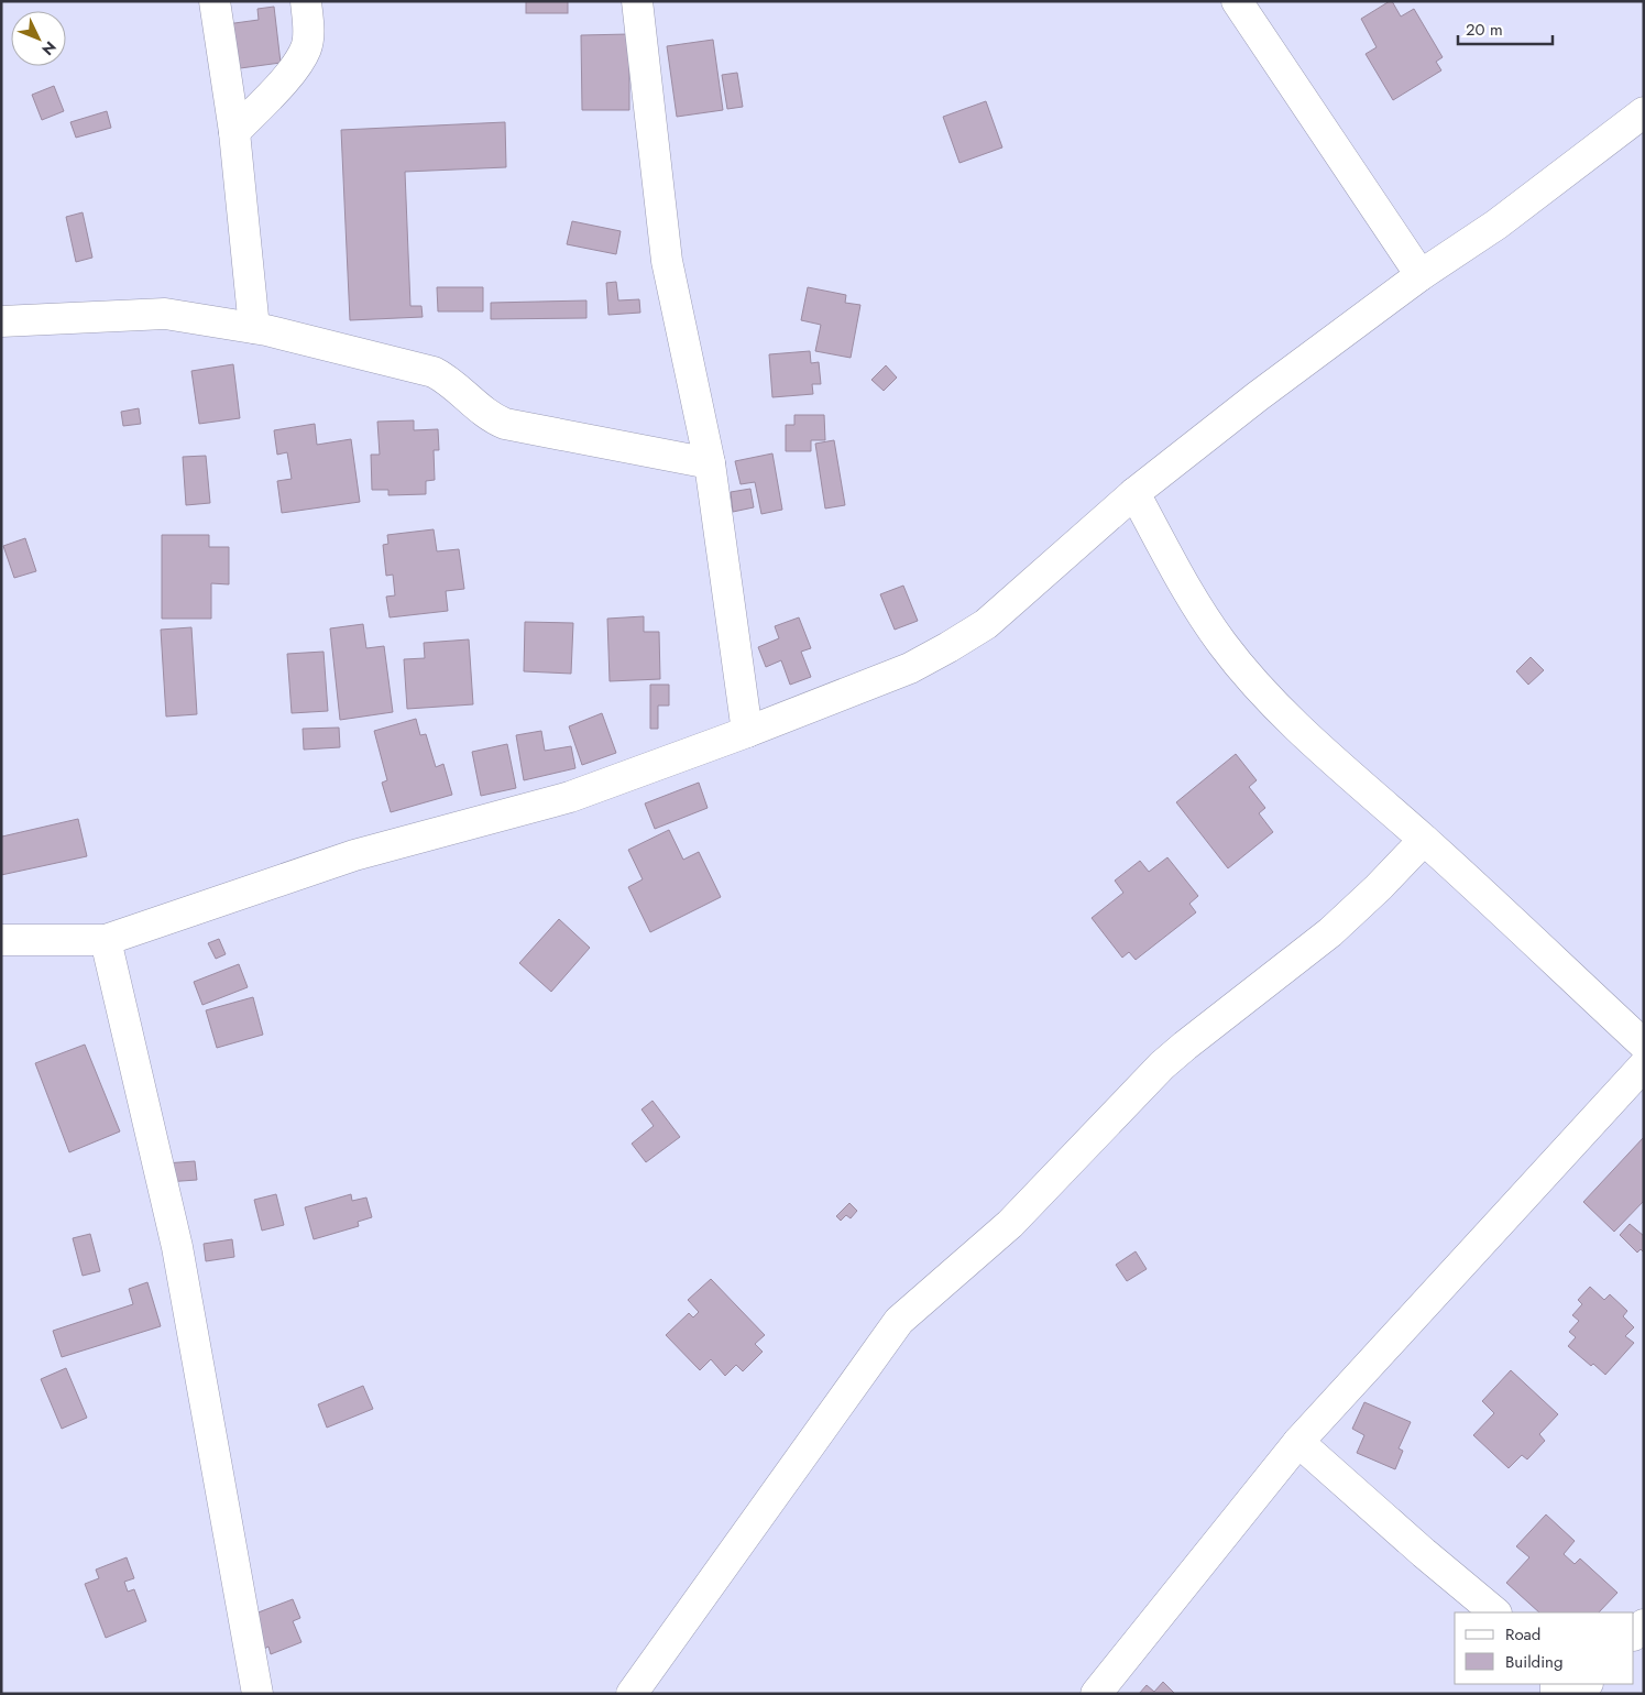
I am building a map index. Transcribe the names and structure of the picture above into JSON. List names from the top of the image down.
{
  "legend": ["Road", "Building"],
  "scale_bar": "20 m",
  "north": "bottom right"
}
